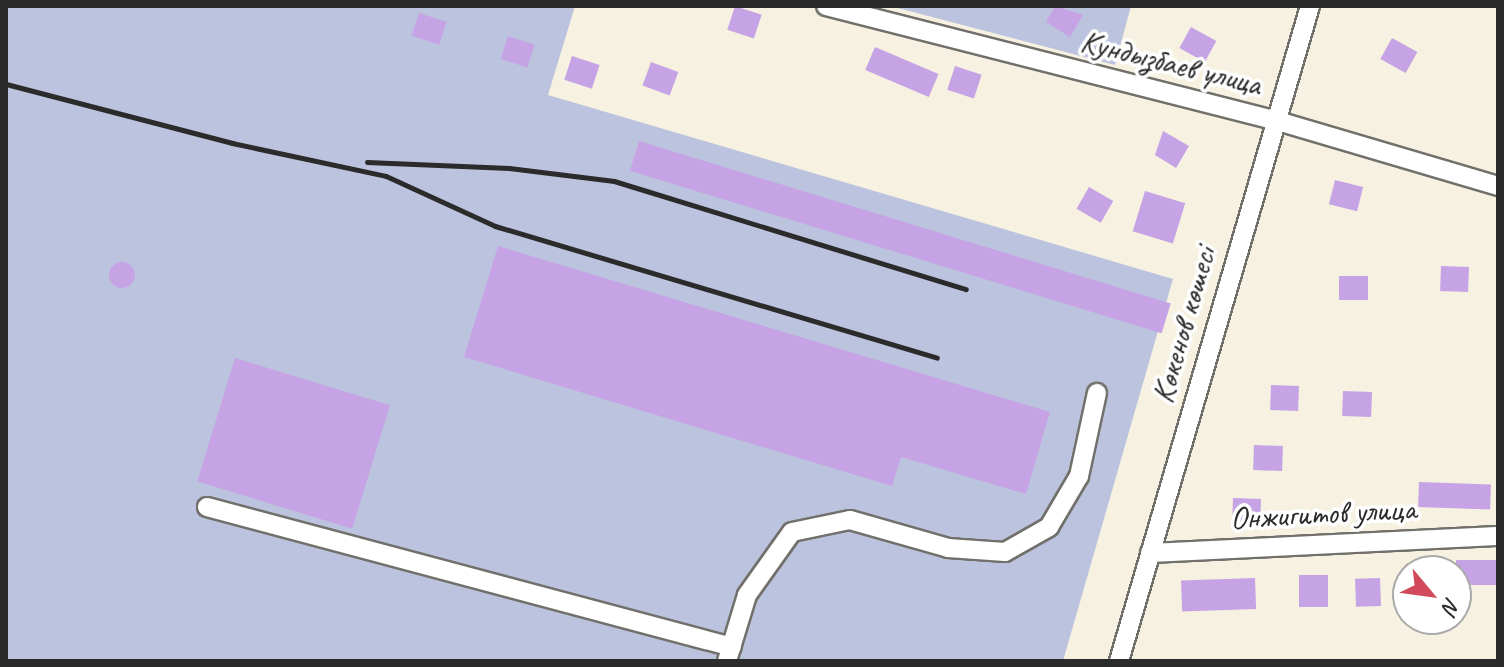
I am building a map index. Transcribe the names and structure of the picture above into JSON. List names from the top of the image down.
{
  "streets": {
    "street": ["Кундызбаев улица", "Көкенов көшесі", "Онжигитов улица"]
  },
  "crossings": [
    ["Кундызбаев улица", "Көкенов көшесі"],
    ["Көкенов көшесі", "Онжигитов улица"]
  ],
  "north": "bottom right"
}
